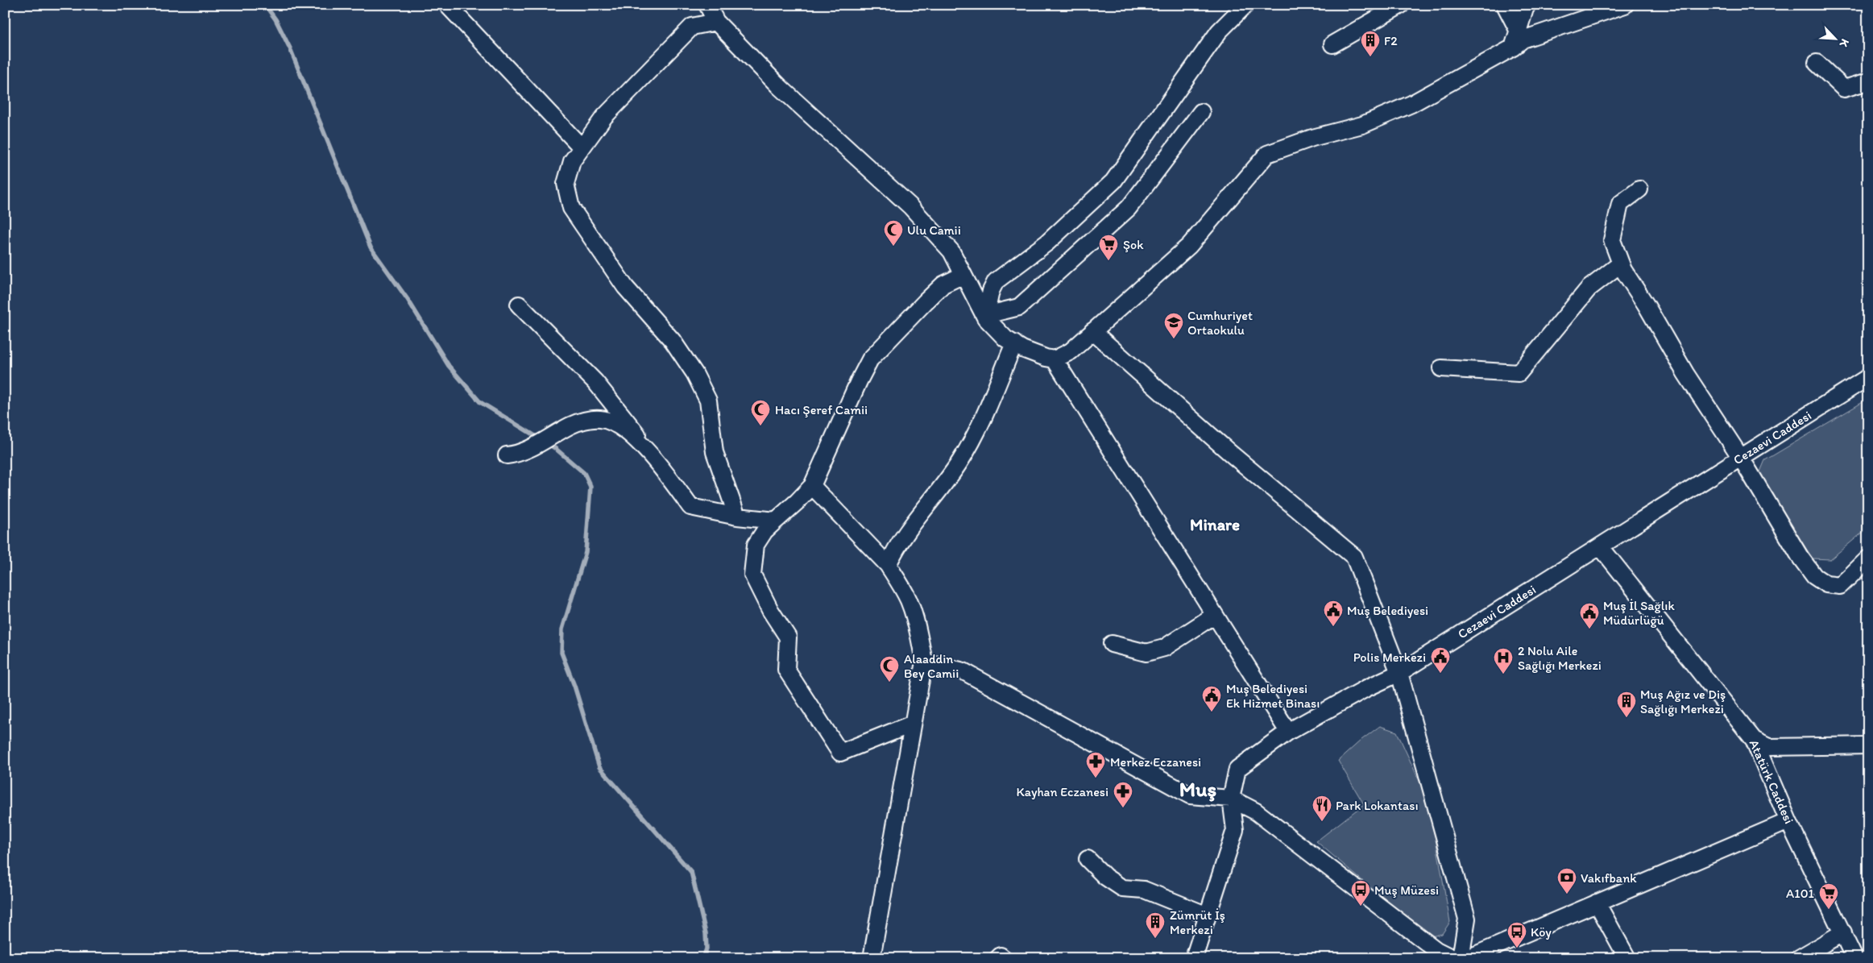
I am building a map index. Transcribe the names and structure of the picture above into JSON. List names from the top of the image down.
{
  "streets": {
    "street": ["Cezaevi Caddesi", "Atatürk Caddesi"]
  },
  "crossings": [
    ["Cezaevi Caddesi", "Atatürk Caddesi"]
  ],
  "districts": ["Minare", "Muş"],
  "places": {
    "building": ["F2", "Muş Ağız ve Diş Sağlığı Merkezi", "Zümrüt İş Merkezi"],
    "mosque": ["Ulu Camii", "Hacı Şeref Camii", "Alaaddin Bey Camii"],
    "supermarket": ["Şok", "A101"],
    "school or university": ["Cumhuriyet Ortaokulu"],
    "public building": [
      "Muş Belediyesi",
      "Muş İl Sağlık Müdürlüğü",
      "Polis Merkezi",
      "Muş Belediyesi Ek Hizmet Binası"
    ],
    "hospital": ["2 Nolu Aile Sağlığı Merkezi"],
    "pharmacy": ["Merkez Eczanesi", "Kayhan Eczanesi"],
    "restaurant": ["Park Lokantası"],
    "bank": ["Vakıfbank"],
    "bus stop": ["Muş Müzesi", "Köy"]
  },
  "north": "bottom right"
}
